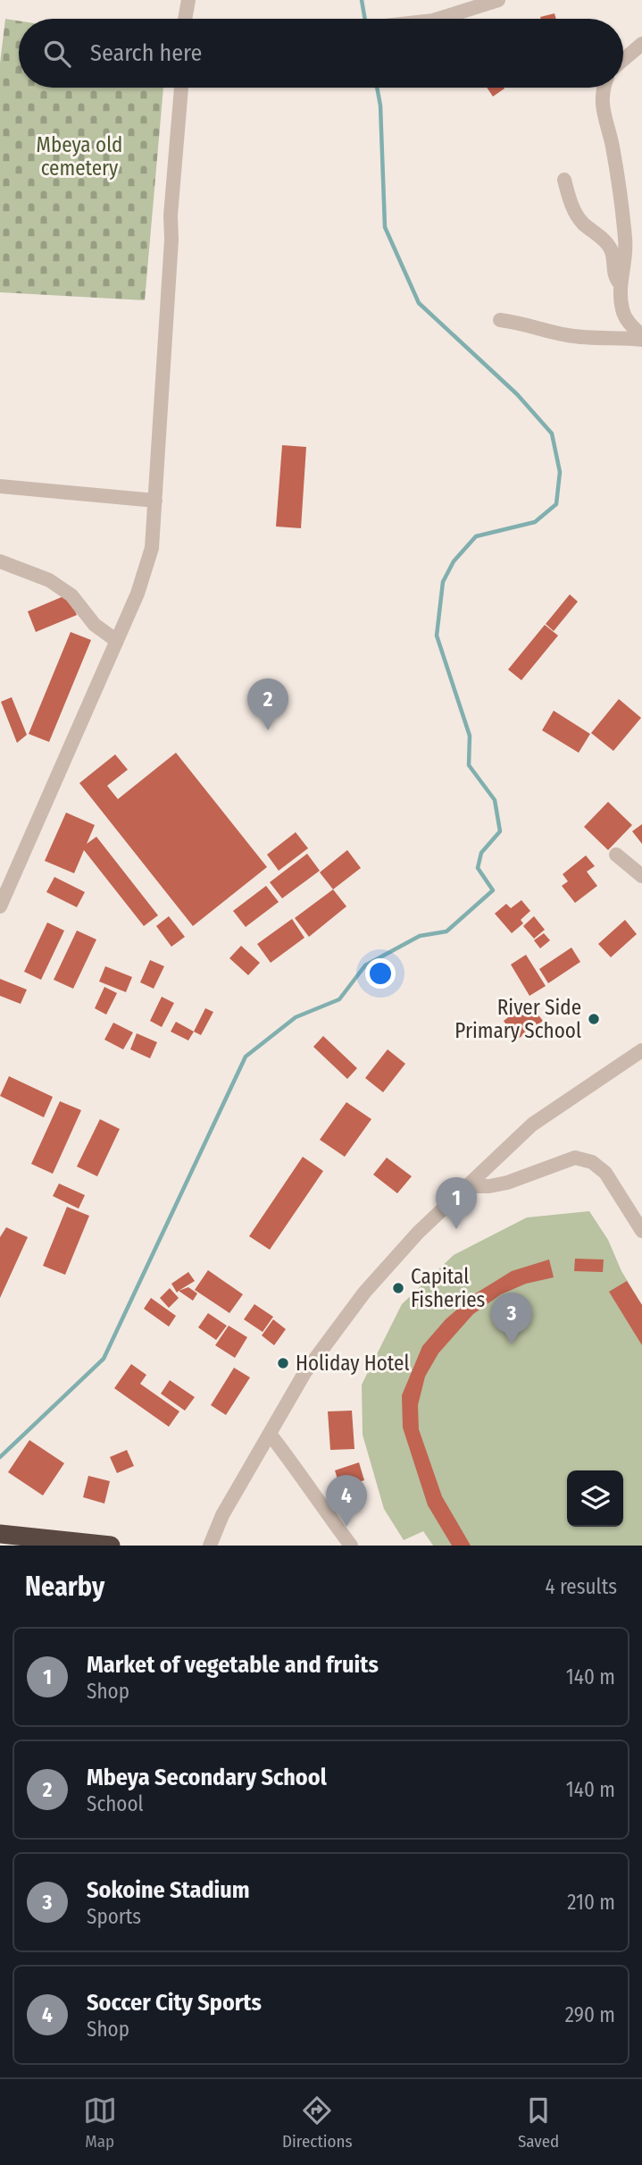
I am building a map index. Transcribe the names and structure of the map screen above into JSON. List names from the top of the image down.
{
  "parks": ["Mbeya old cemetery"],
  "places": ["River Side Primary School", "Capital Fisheries", "Holiday Hotel"],
  "page": {
    "search": "Search here",
    "pins": [
      "2",
      "1",
      "3",
      "4"
    ],
    "heading": ["Nearby", "4 results"],
    "list": [
      {
        "mark": "1",
        "name": "Market of vegetable and fruits",
        "note": "Shop",
        "value": "140 m"
      },
      {
        "mark": "2",
        "name": "Mbeya Secondary School",
        "note": "School",
        "value": "140 m"
      },
      {
        "mark": "3",
        "name": "Sokoine Stadium",
        "note": "Sports",
        "value": "210 m"
      },
      {
        "mark": "4",
        "name": "Soccer City Sports",
        "note": "Shop",
        "value": "290 m"
      }
    ],
    "nav": ["Map", "Directions", "Saved"]
  }
}
